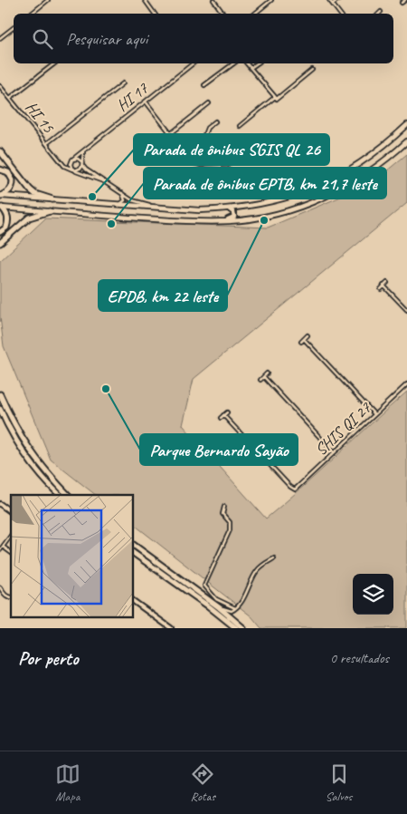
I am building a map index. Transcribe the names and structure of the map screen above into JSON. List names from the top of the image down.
{
  "streets": {
    "street": ["HI 17", "HI 15", "SHIS QI 27"]
  },
  "crossings": [
    ["HI 17", "HI 15"]
  ],
  "places": [
    "Parada de ônibus SGIS QL 26",
    "EPDB, km 22 leste",
    "Parada de ônibus EPTB, km 21,7 leste",
    "Parque Bernardo Sayão"
  ],
  "page": {
    "search": "Pesquisar aqui",
    "heading": ["Por perto", "0 resultados"],
    "nav": ["Mapa", "Rotas", "Salvos"]
  }
}
